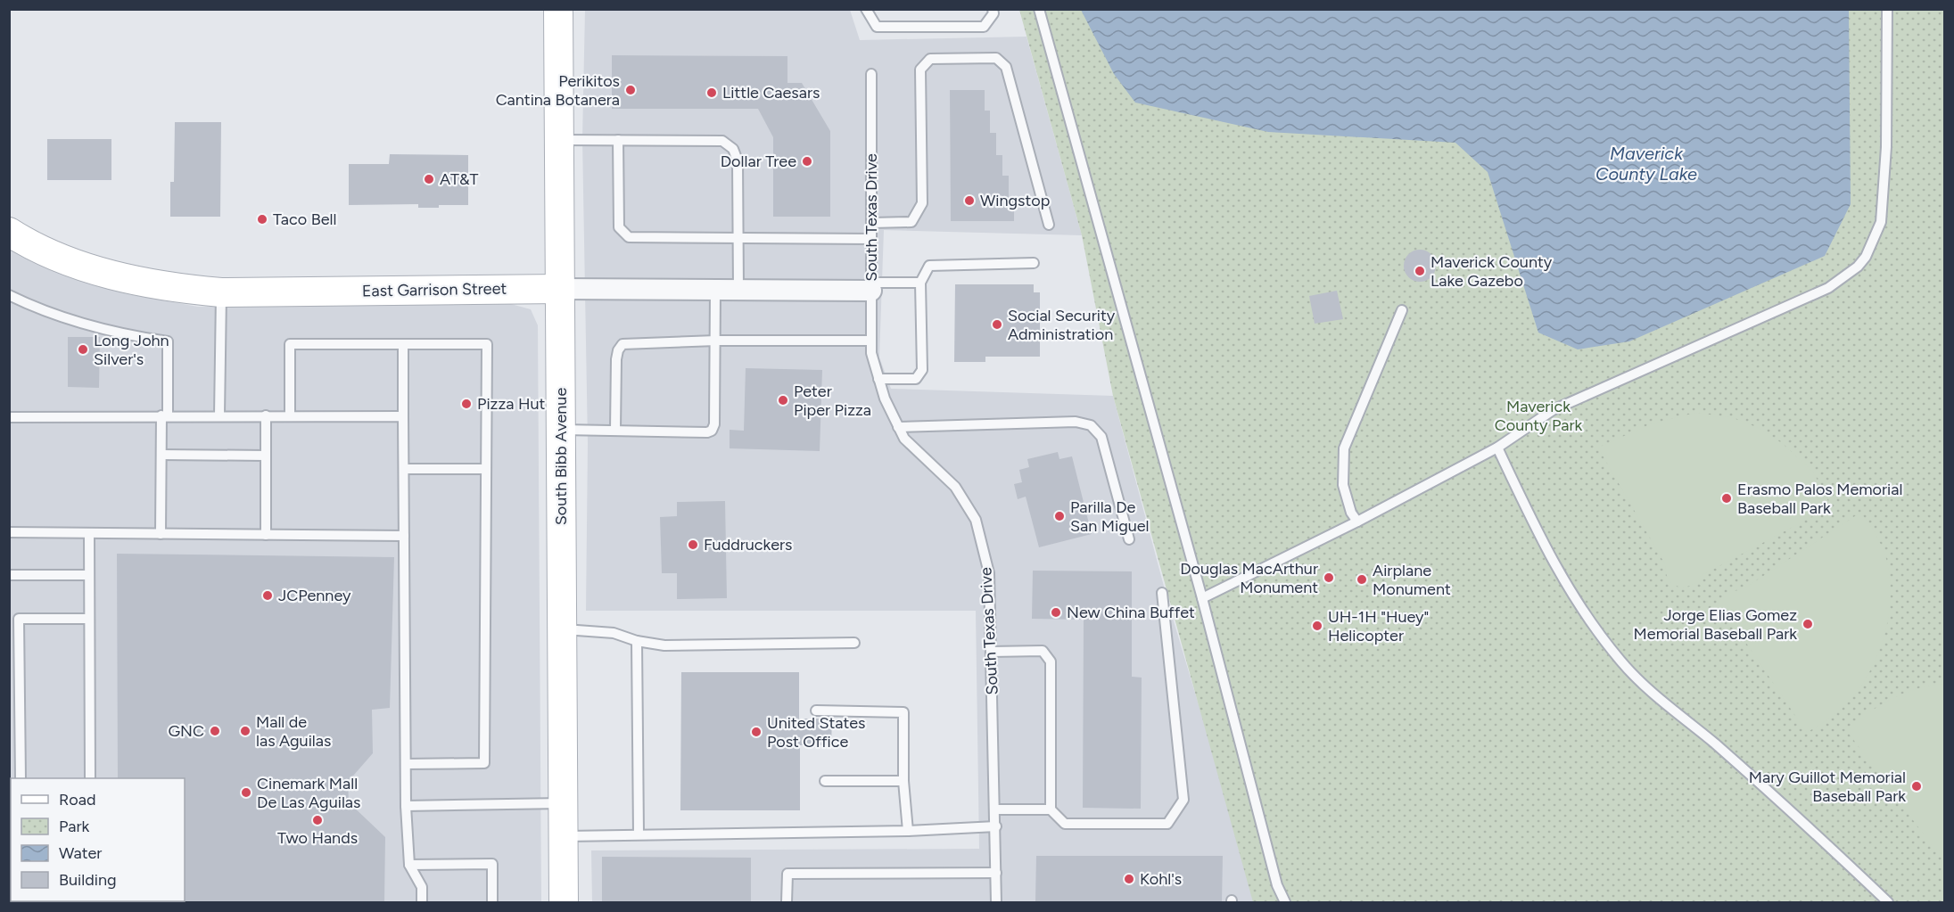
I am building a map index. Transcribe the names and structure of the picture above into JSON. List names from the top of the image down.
{
  "streets": {
    "main road": ["East Garrison Street", "South Bibb Avenue"],
    "lane": ["South Texas Drive"]
  },
  "crossings": [
    ["South Texas Drive", "East Garrison Street"],
    ["East Garrison Street", "South Bibb Avenue"]
  ],
  "water": ["Maverick County Lake"],
  "parks": ["Maverick County Park"],
  "places": [
    "Perikitos Cantina Botanera",
    "Little Caesars",
    "Dollar Tree",
    "AT&T",
    "Wingstop",
    "Taco Bell",
    "Maverick County Lake Gazebo",
    "Social Security Administration",
    "Long John Silver's",
    "Peter Piper Pizza",
    "Pizza Hut",
    "Erasmo Palos Memorial Baseball Park",
    "Parilla De San Miguel",
    "Fuddruckers",
    "Douglas MacArthur Monument",
    "Airplane Monument",
    "JCPenney",
    "New China Buffet",
    "Jorge Elias Gomez Memorial Baseball Park",
    "UH-1H \"Huey\" Helicopter",
    "GNC",
    "Mall de las Aguilas",
    "United States Post Office",
    "Mary Guillot Memorial Baseball Park",
    "Cinemark Mall De Las Aguilas",
    "Two Hands",
    "Kohl's"
  ],
  "legend": [
    "Road",
    "Park",
    "Water",
    "Building"
  ]
}
